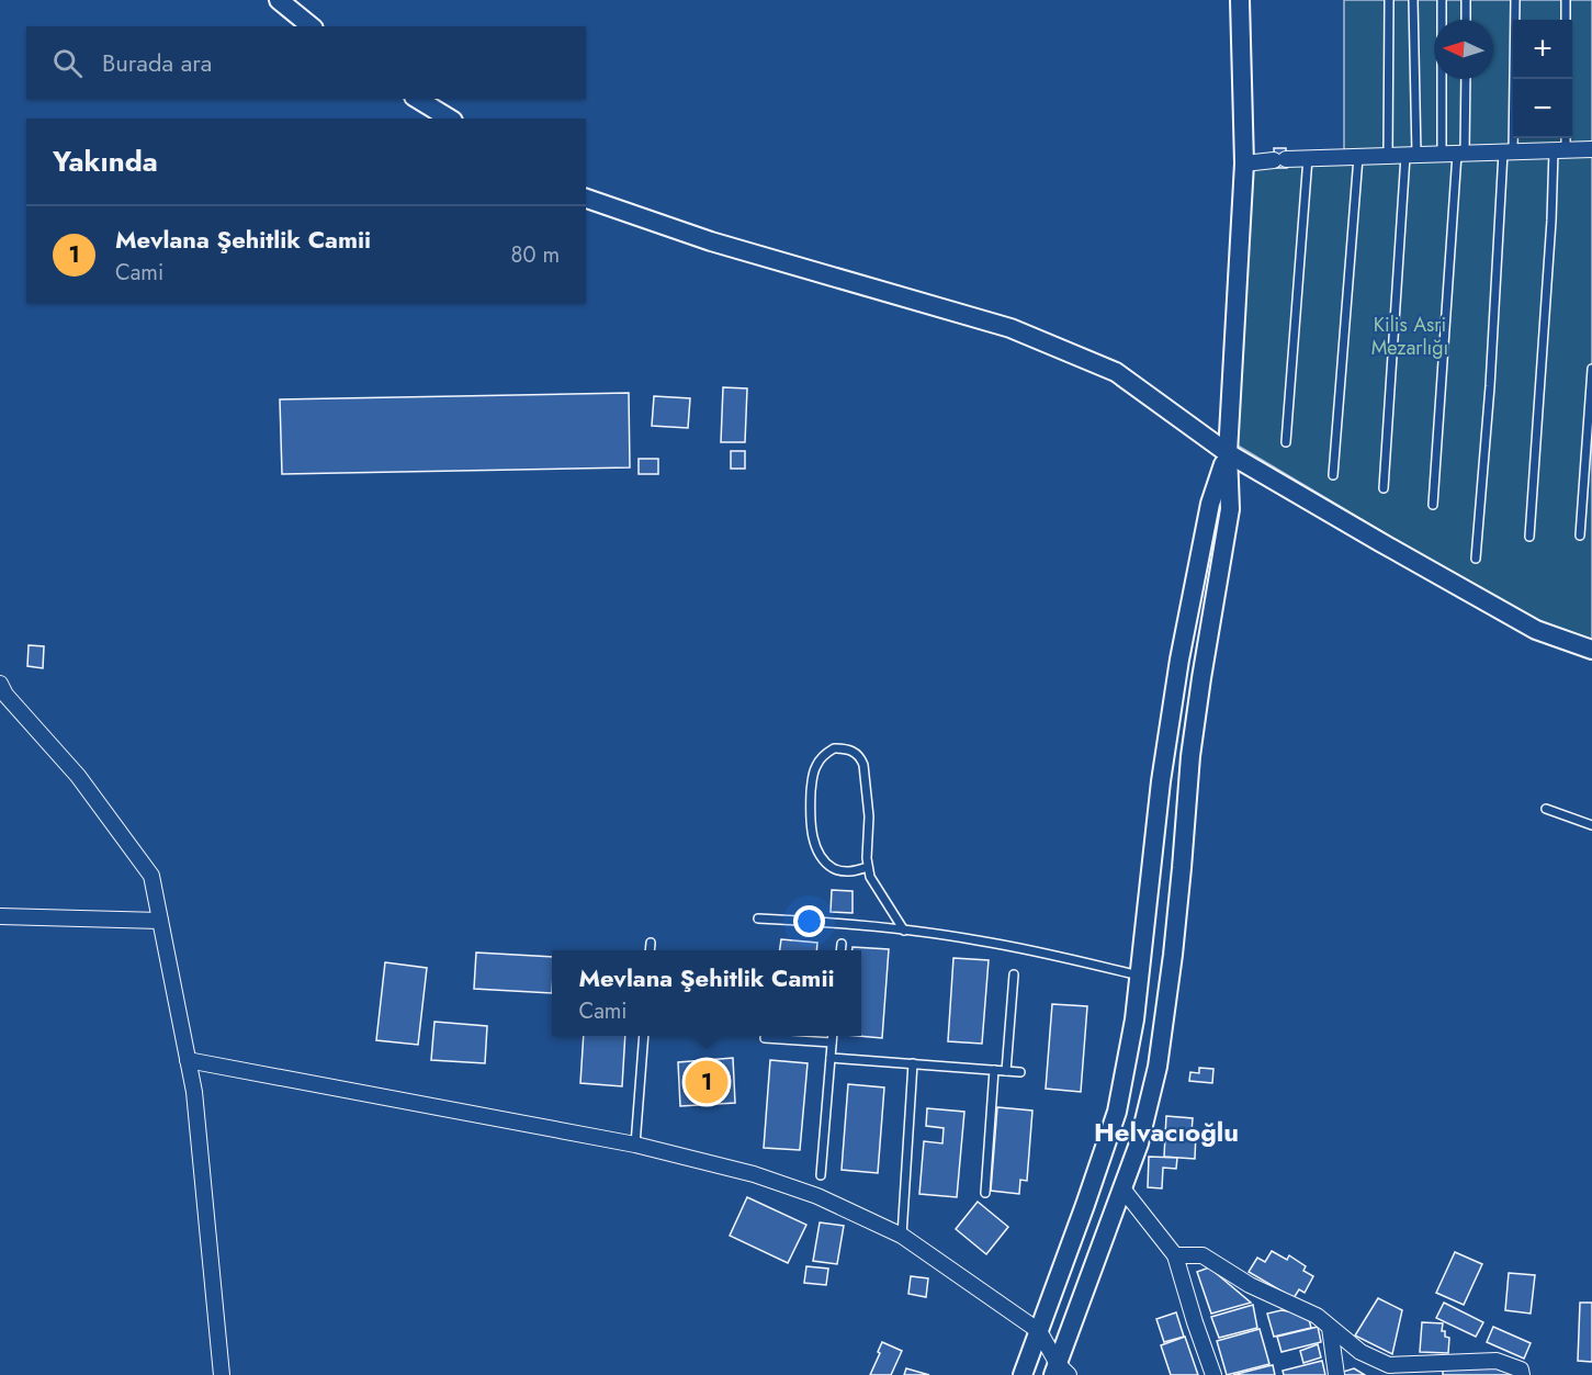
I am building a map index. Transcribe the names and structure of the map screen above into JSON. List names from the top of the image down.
{
  "districts": ["Helvacıoğlu"],
  "parks": ["Kilis Asri Mezarlığı"],
  "north": "left",
  "page": {
    "map_buttons": ["+", "−"],
    "search": "Burada ara",
    "heading": "Yakında",
    "list": [
      {
        "mark": "1",
        "name": "Mevlana Şehitlik Camii",
        "note": "Cami",
        "value": "80 m"
      }
    ],
    "popup": ["Mevlana Şehitlik Camii", "Cami"],
    "pins": "1"
  }
}
